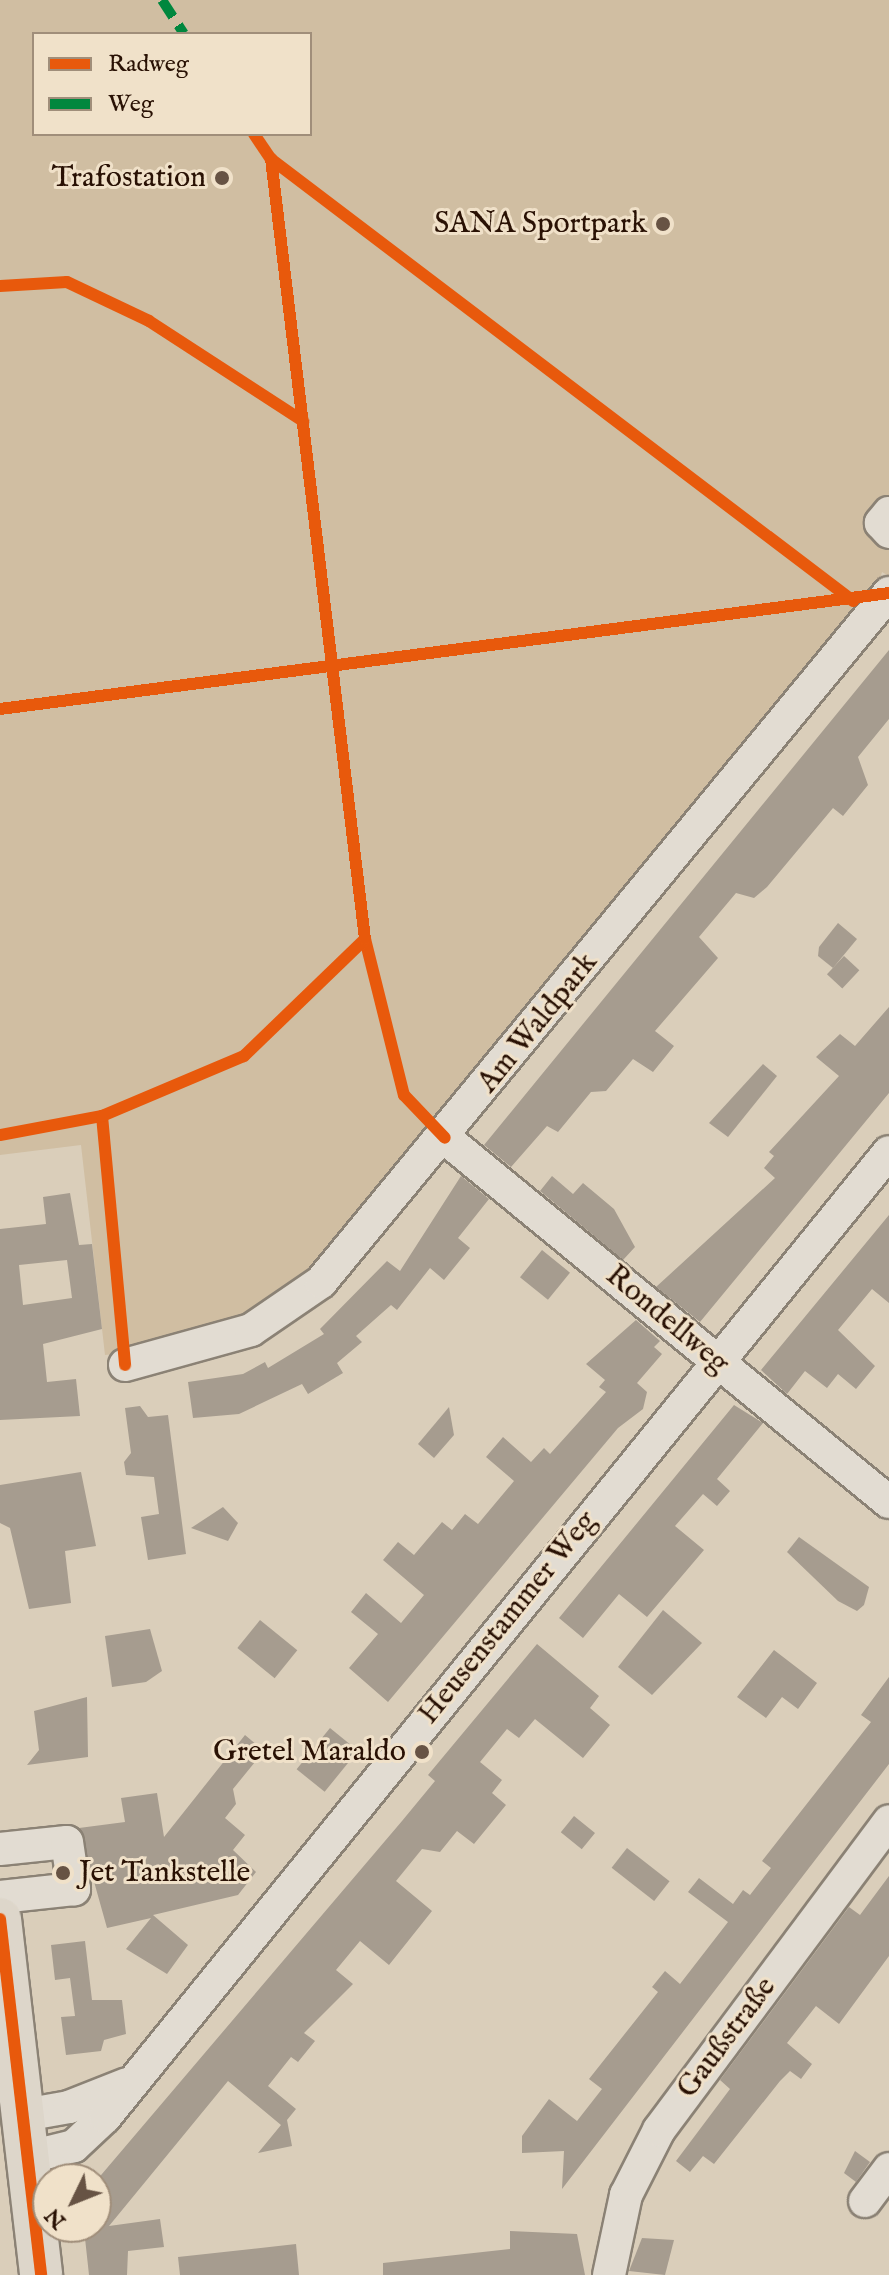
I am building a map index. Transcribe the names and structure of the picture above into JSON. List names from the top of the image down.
{
  "streets": {
    "street": [
      "Am Waldpark",
      "Rondellweg",
      "Heusenstammer Weg",
      "Gaußstraße"
    ]
  },
  "crossings": [
    ["Am Waldpark", "Rondellweg"],
    ["Rondellweg", "Heusenstammer Weg"]
  ],
  "places": [
    "Trafostation",
    "SANA Sportpark",
    "Gretel Maraldo",
    "Jet Tankstelle"
  ],
  "legend": ["Radweg", "Weg"],
  "north": "bottom left"
}
